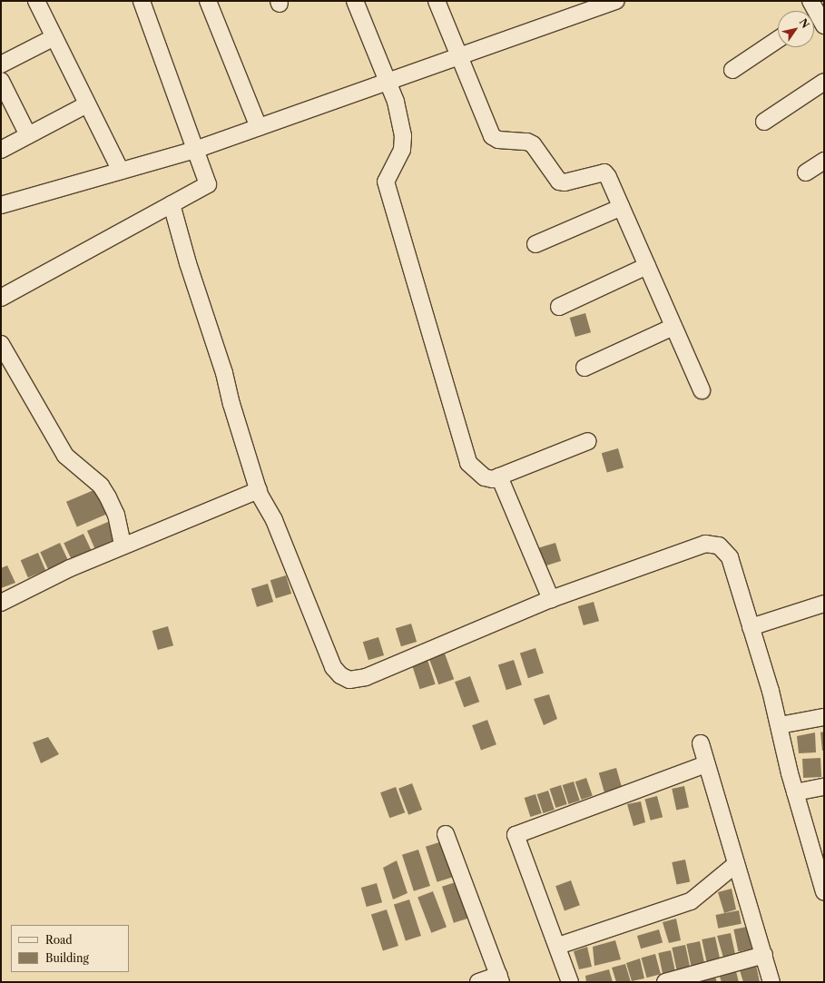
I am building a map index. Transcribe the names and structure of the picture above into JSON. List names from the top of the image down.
{
  "legend": ["Road", "Building"],
  "north": "top right"
}
